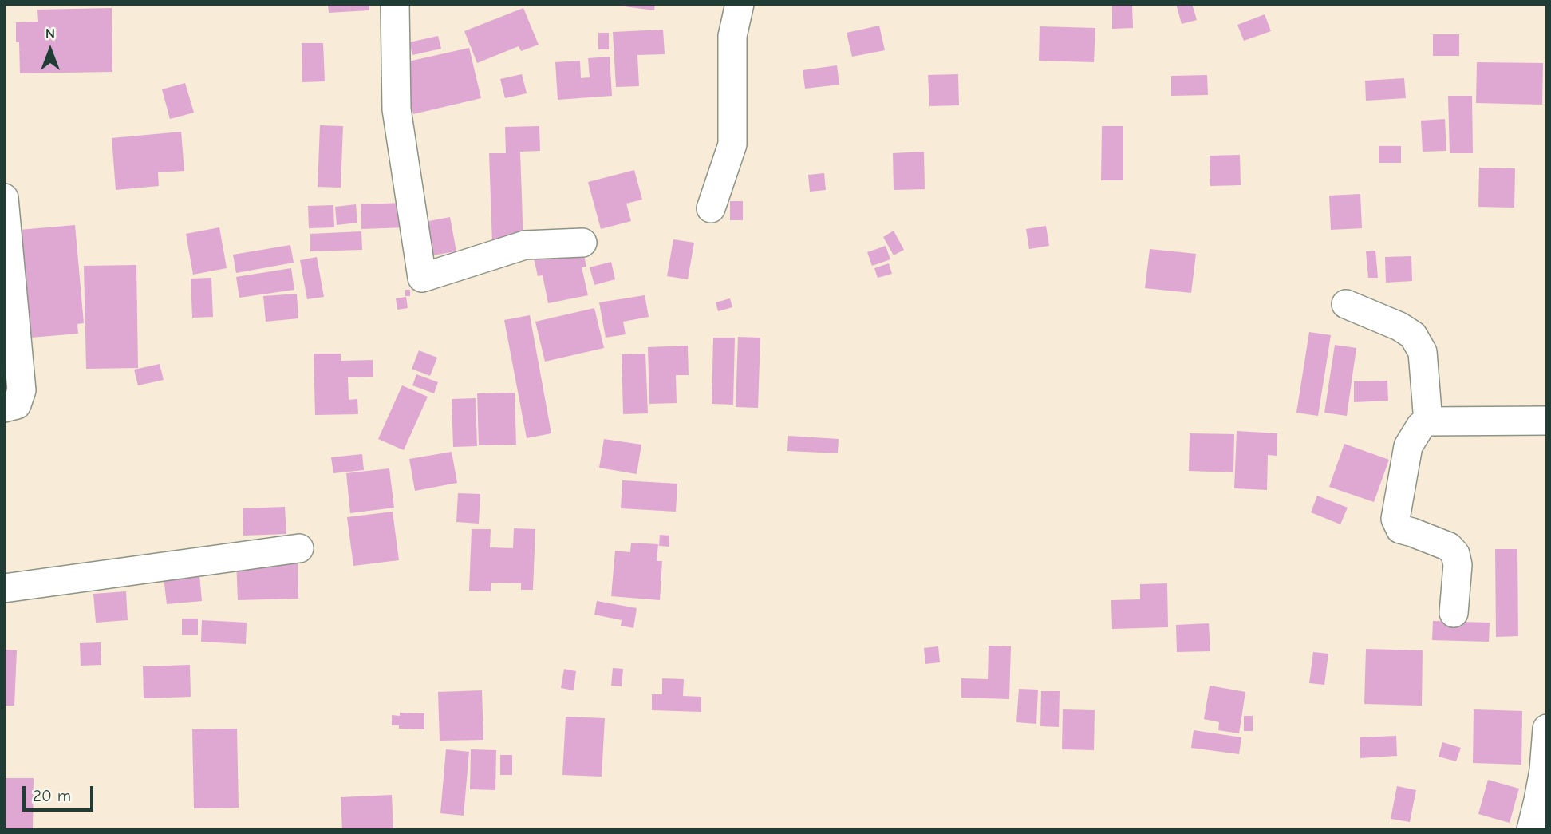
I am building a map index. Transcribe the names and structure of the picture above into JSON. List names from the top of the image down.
{
  "scale_bar": "20 m",
  "north": "top"
}
